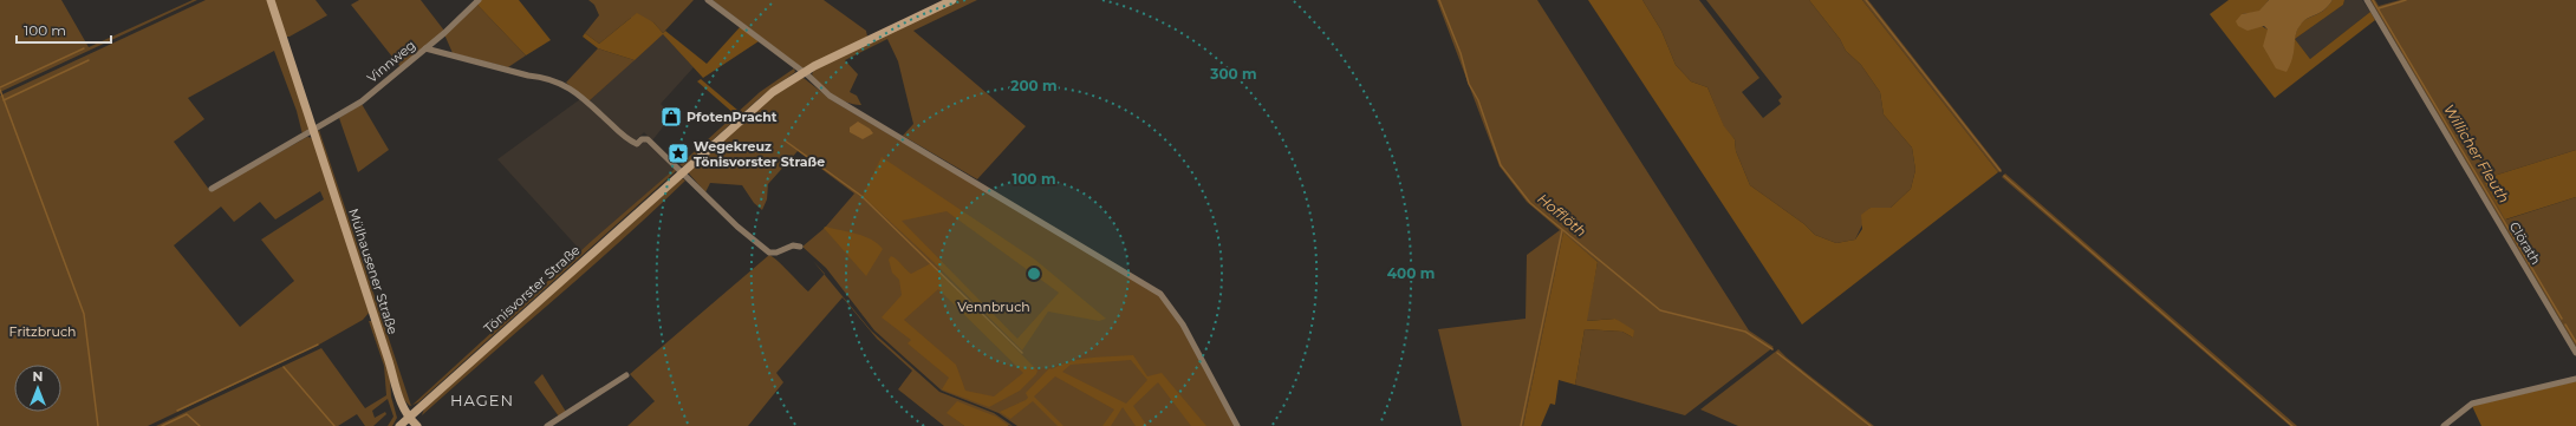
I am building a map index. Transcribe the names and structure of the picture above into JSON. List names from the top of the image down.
{
  "streets": {
    "main road": ["Mülhausener Straße", "Tönisvorster Straße"],
    "street": ["Vinnweg", "Clörath"]
  },
  "crossings": [
    ["Vinnweg", "Mülhausener Straße"],
    ["Mülhausener Straße", "Tönisvorster Straße"]
  ],
  "districts": ["HAGEN"],
  "water": ["Willicher Fleuth", "Hofflöth"],
  "parks": ["Vennbruch", "Fritzbruch"],
  "places": {
    "shop": ["PfotenPracht"],
    "place": ["Wegekreuz Tönisvorster Straße"]
  },
  "scale_bar": "100 m",
  "north": "top",
  "rings": [
    "300 m",
    "200 m",
    "100 m",
    "400 m"
  ]
}
